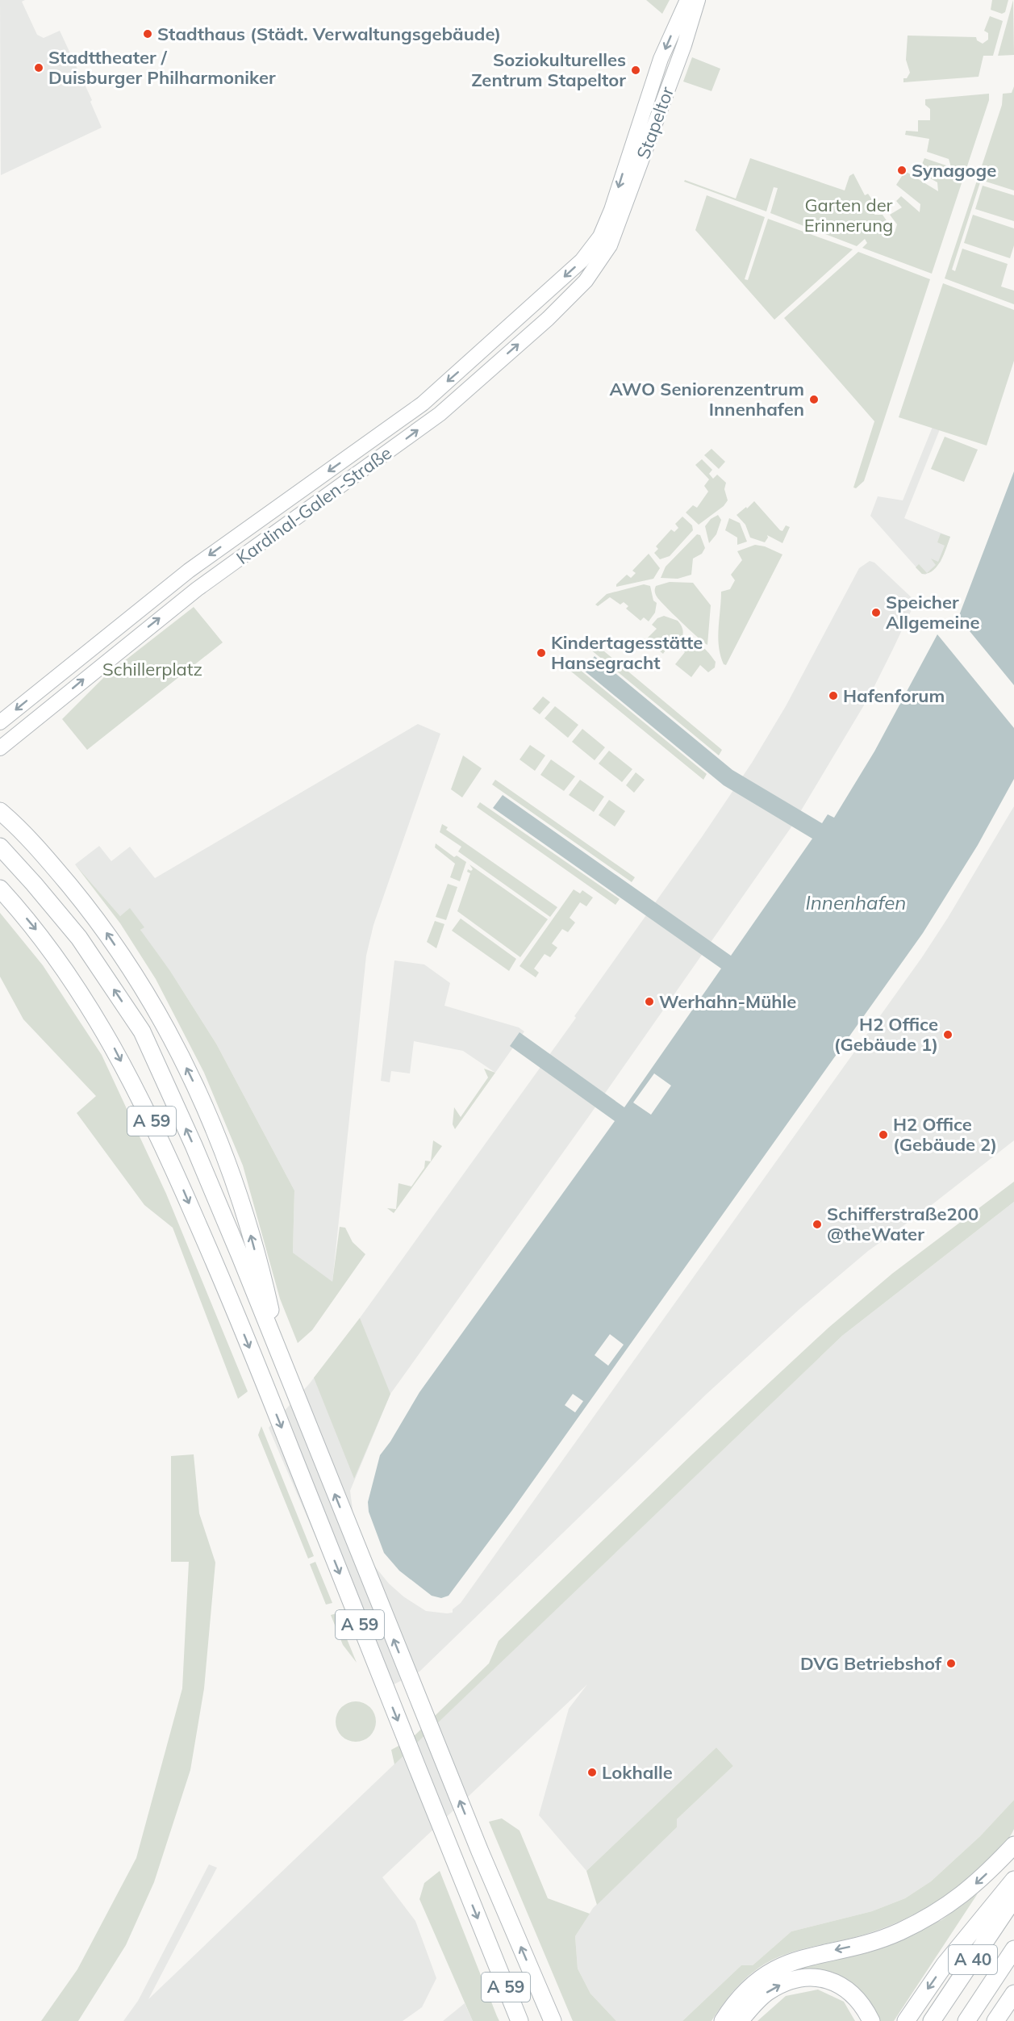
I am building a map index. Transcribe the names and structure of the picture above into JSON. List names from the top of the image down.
{
  "streets": {
    "highway": ["A 59", "A 40"],
    "main road": ["Stapeltor", "Kardinal-Galen-Straße"]
  },
  "crossings": [
    ["Stapeltor", "Kardinal-Galen-Straße"]
  ],
  "water": ["Innenhafen"],
  "parks": ["Garten der Erinnerung", "Schillerplatz"],
  "places": [
    "Stadthaus (Städt. Verwaltungsgebäude)",
    "Stadttheater / Duisburger Philharmoniker",
    "Soziokulturelles Zentrum Stapeltor",
    "Synagoge",
    "AWO Seniorenzentrum Innenhafen",
    "Speicher Allgemeine",
    "Kindertagesstätte Hansegracht",
    "Hafenforum",
    "Werhahn-Mühle",
    "H2 Office (Gebäude 1)",
    "H2 Office (Gebäude 2)",
    "Schifferstraße200 @theWater",
    "DVG Betriebshof",
    "Lokhalle"
  ]
}
